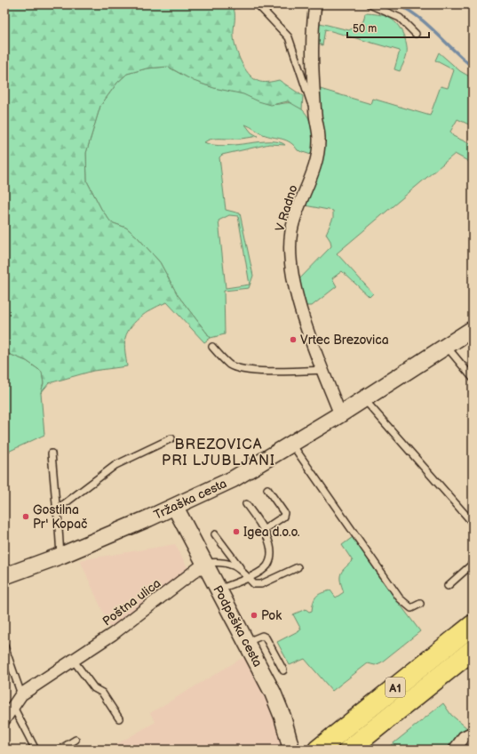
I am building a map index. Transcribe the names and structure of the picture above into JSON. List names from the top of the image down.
{
  "streets": {
    "highway": ["A1"],
    "main road": ["Tržaška cesta", "Podpeška cesta"],
    "street": ["V Radno", "Poštna ulica"]
  },
  "crossings": [
    ["V Radno", "Tržaška cesta"],
    ["Tržaška cesta", "Podpeška cesta"],
    ["Poštna ulica", "Podpeška cesta"]
  ],
  "districts": ["BREZOVICA PRI LJUBLJANI"],
  "places": [
    "Vrtec Brezovica",
    "Gostilna Pr' Kopač",
    "Igea d.o.o.",
    "Pok"
  ],
  "scale_bar": "50 m"
}
